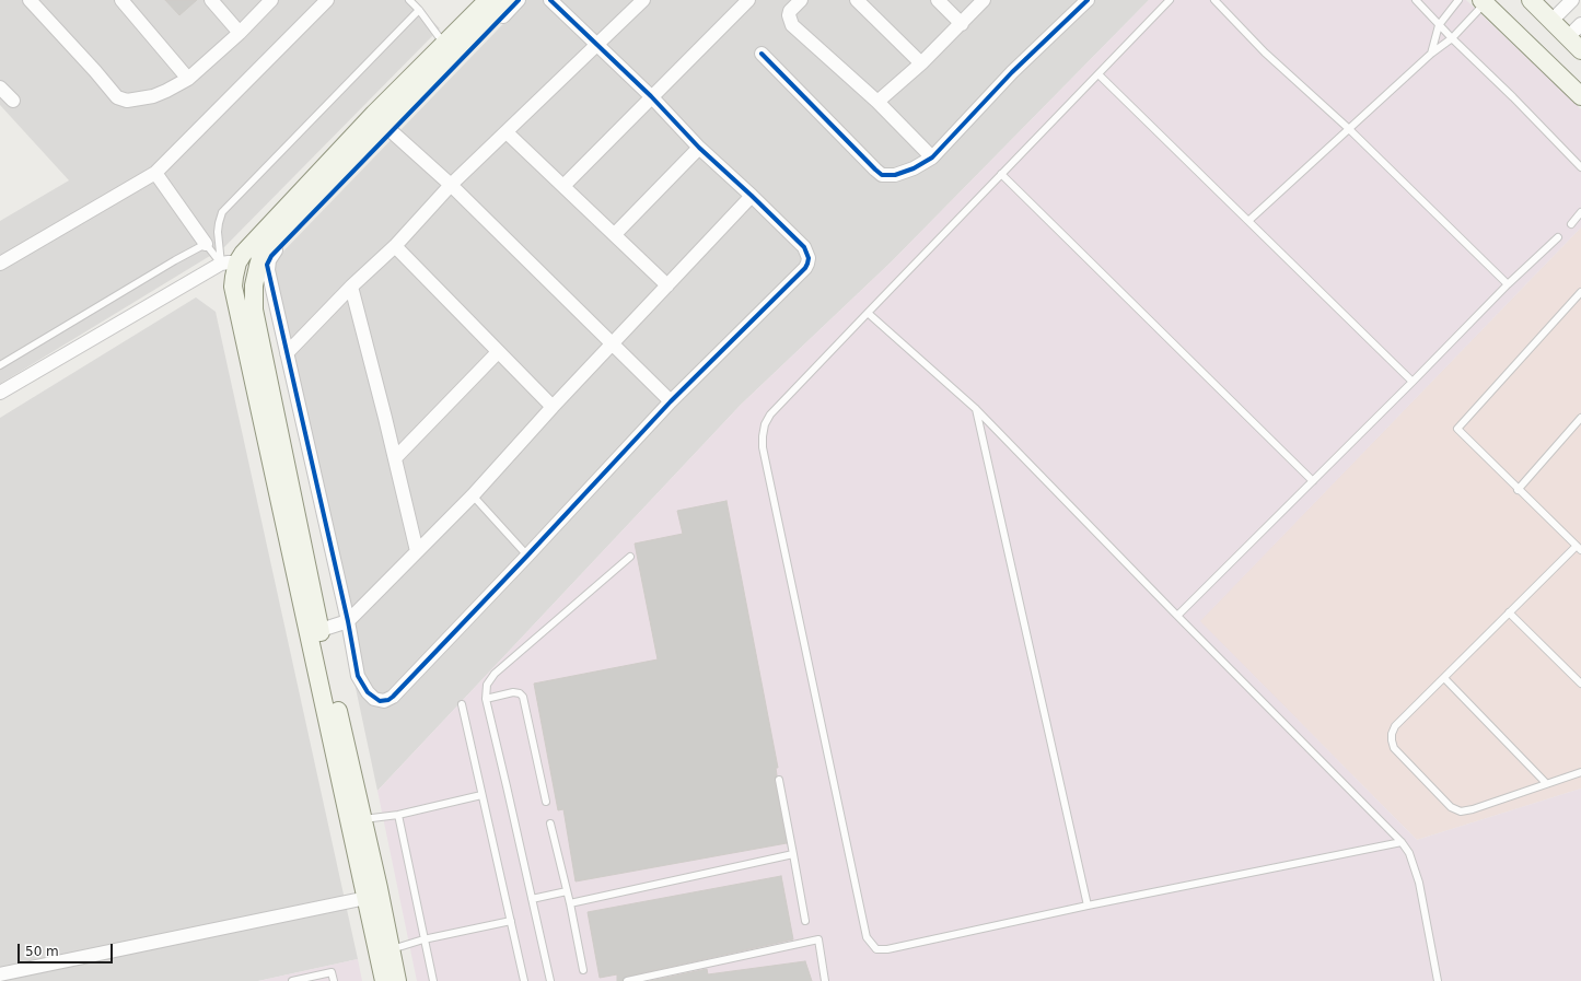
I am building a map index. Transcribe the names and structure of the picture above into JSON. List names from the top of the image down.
{
  "scale_bar": "50 m"
}
